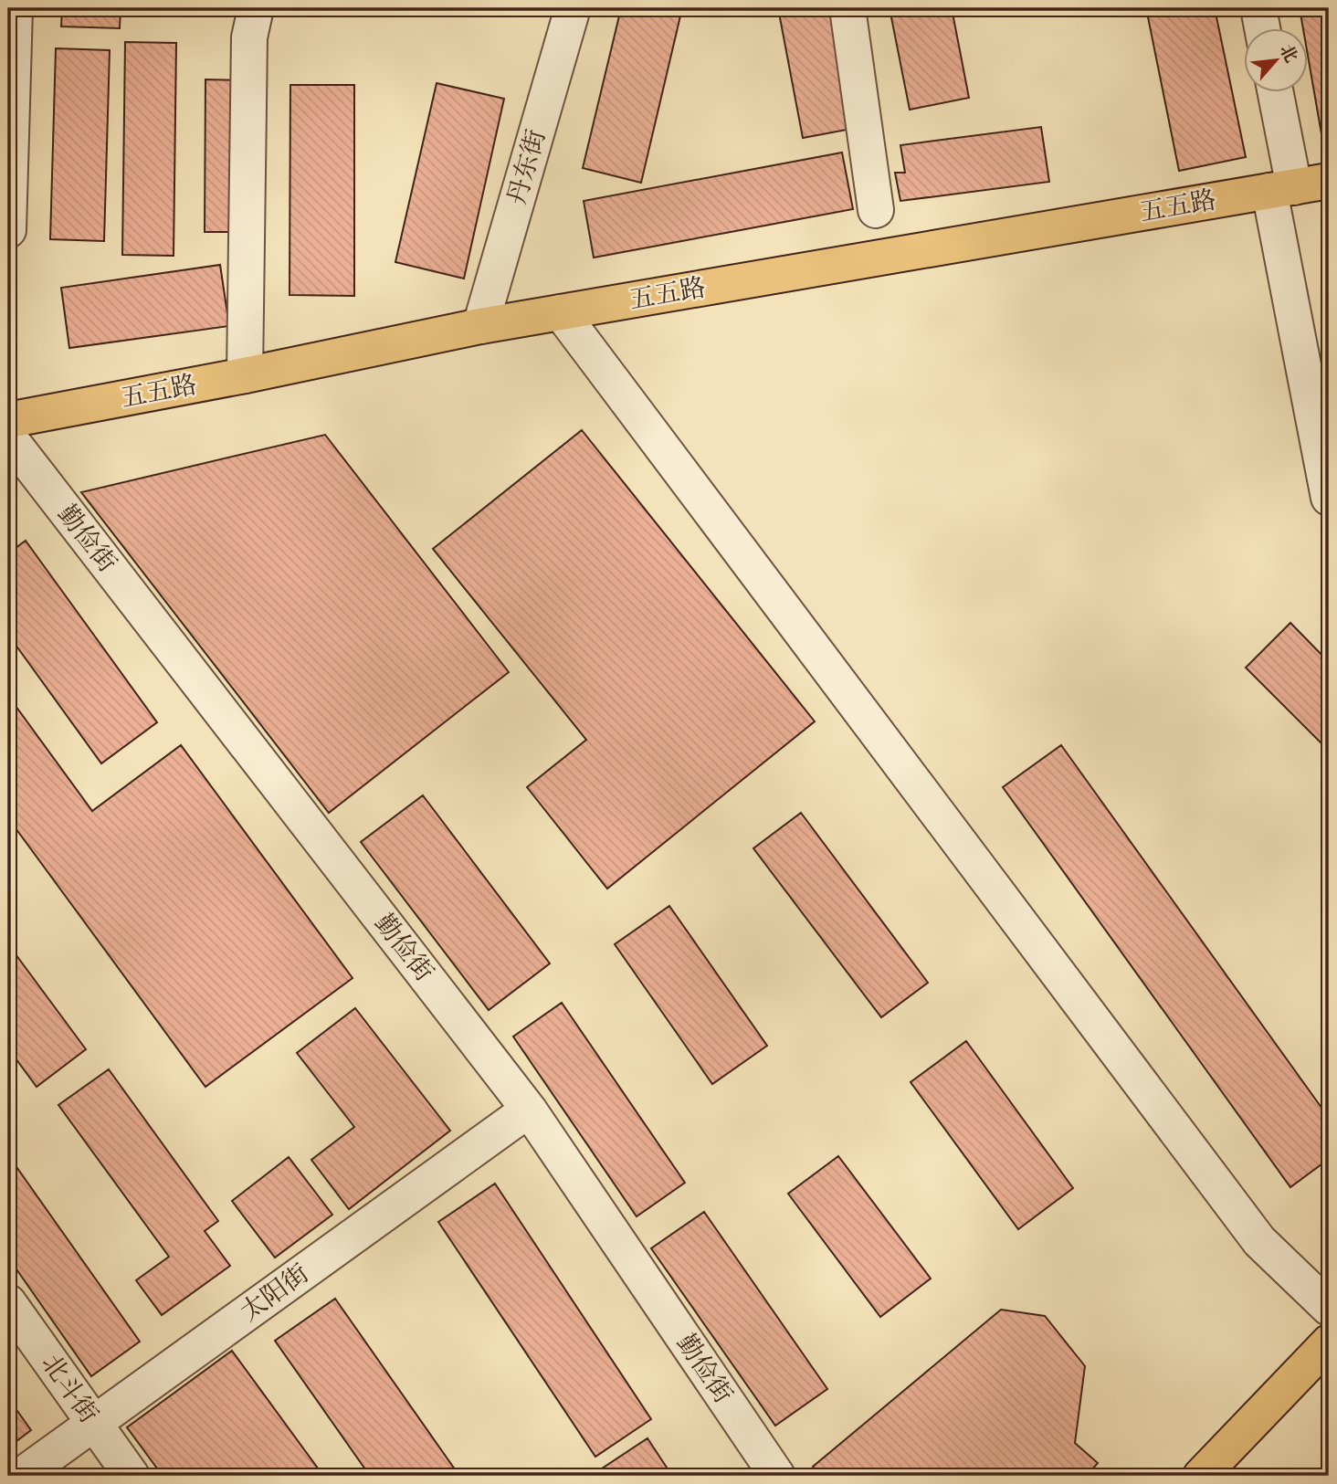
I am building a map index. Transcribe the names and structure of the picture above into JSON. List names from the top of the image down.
{
  "streets": {
    "main road": ["五五路"],
    "street": [
      "丹东街",
      "勤俭街",
      "太阳街",
      "北斗街"
    ]
  },
  "crossings": [
    ["丹东街", "五五路"],
    ["勤俭街", "太阳街"],
    ["太阳街", "北斗街"]
  ],
  "north": "top right"
}
